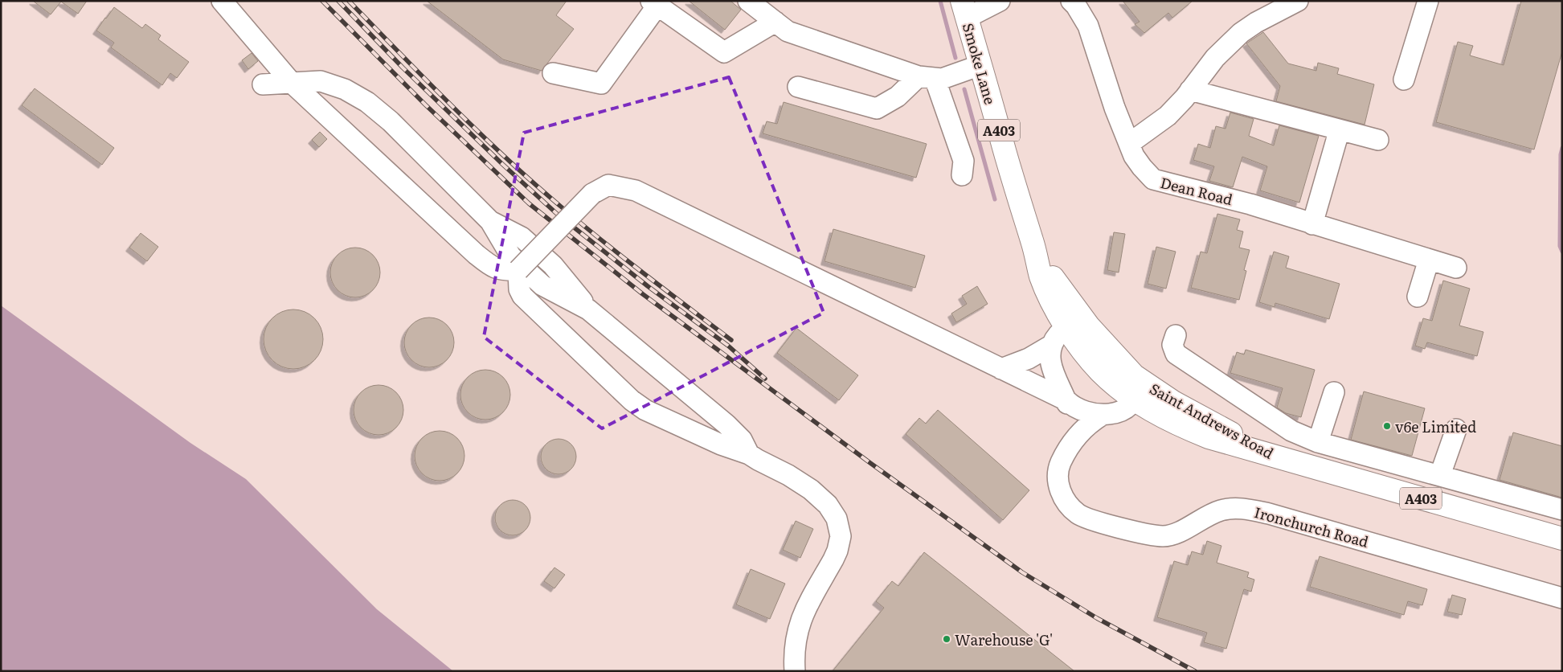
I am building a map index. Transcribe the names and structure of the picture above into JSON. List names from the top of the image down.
{
  "streets": {
    "highway": ["Smoke Lane", "A403", "Saint Andrews Road"],
    "street": ["Dean Road", "Ironchurch Road"]
  },
  "crossings": [
    ["Smoke Lane", "Saint Andrews Road"],
    ["Saint Andrews Road", "Ironchurch Road"]
  ],
  "places": ["v6e Limited", "Warehouse 'G'"]
}
